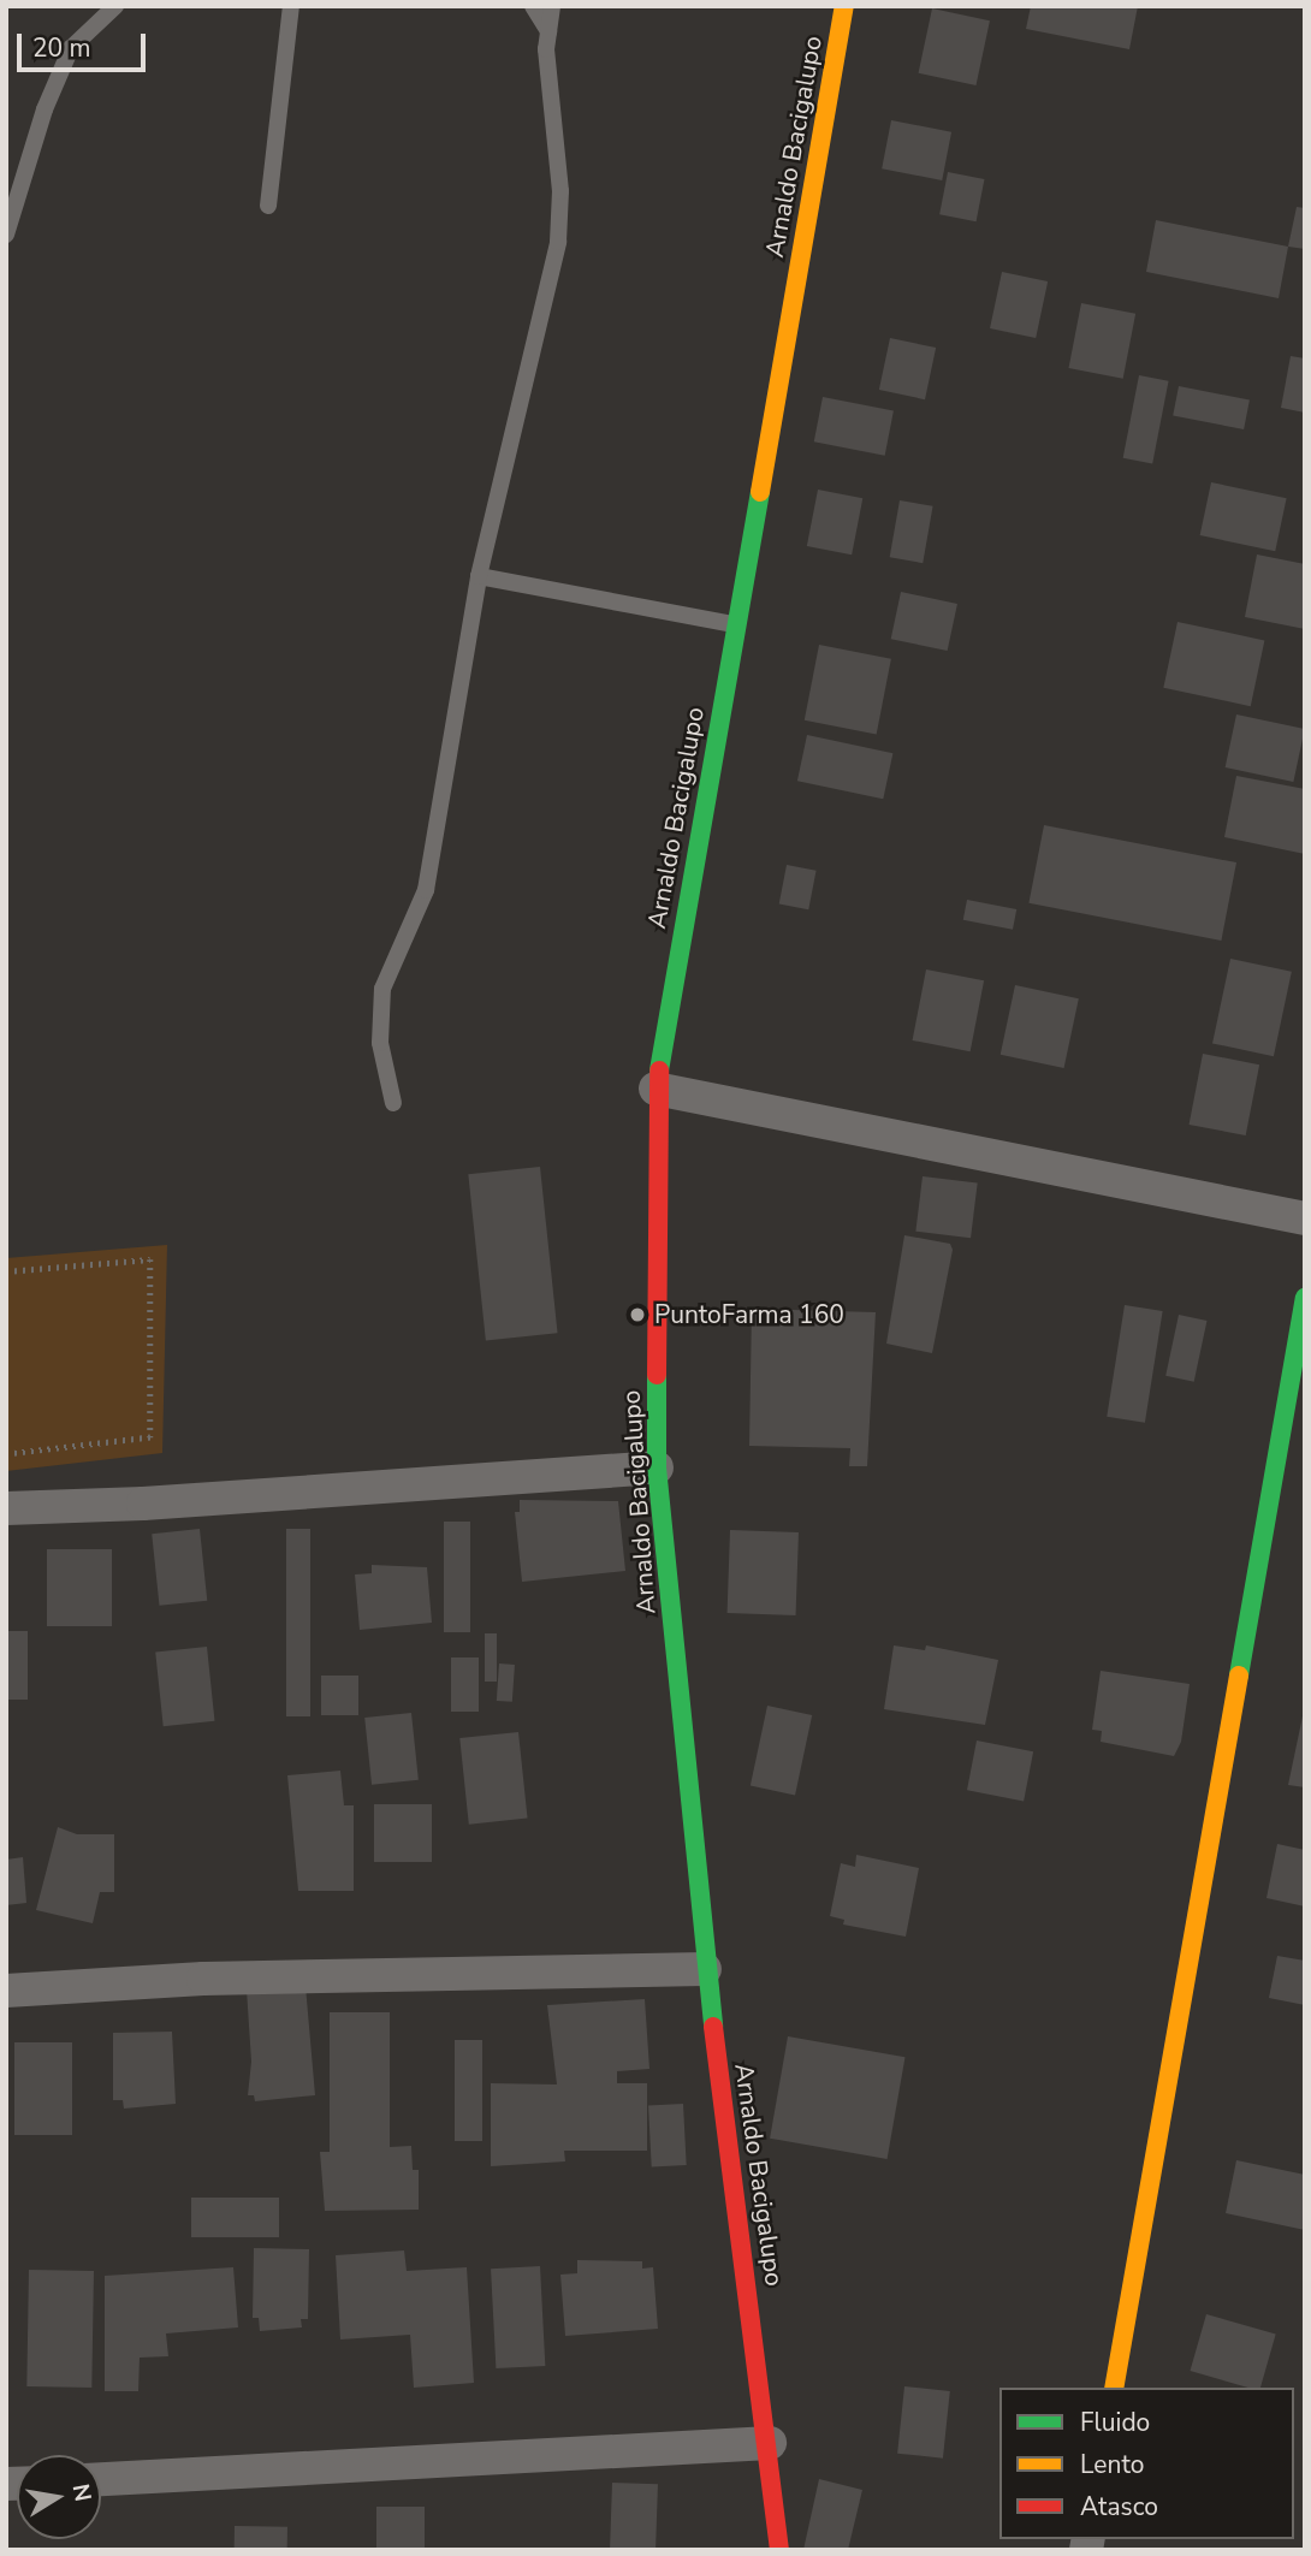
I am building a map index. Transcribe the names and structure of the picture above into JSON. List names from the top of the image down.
{
  "streets": {
    "street": ["Arnaldo Bacigalupo"]
  },
  "places": ["PuntoFarma 160"],
  "legend": ["Fluido", "Lento", "Atasco"],
  "scale_bar": "20 m",
  "north": "right"
}
